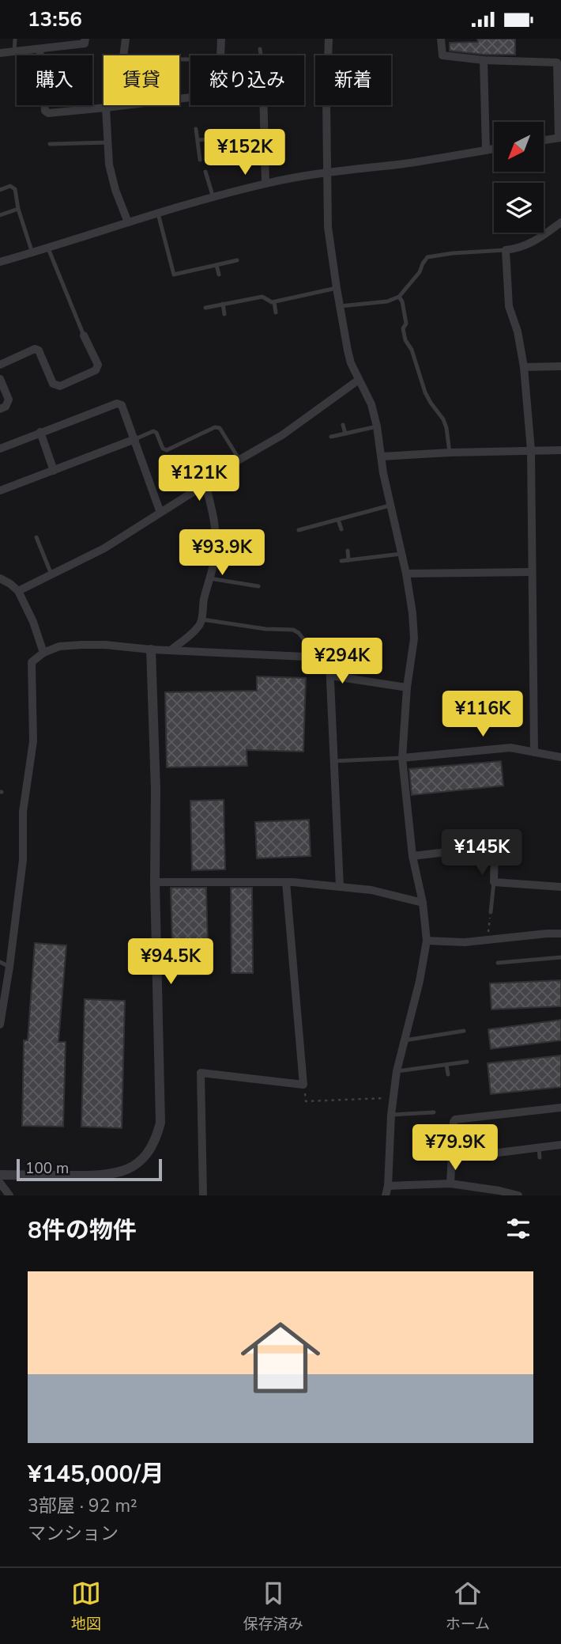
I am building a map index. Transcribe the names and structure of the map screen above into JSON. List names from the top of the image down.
{
  "scale_bar": "100 m",
  "north": "bottom left",
  "page": {
    "status": "13:56",
    "chip": [
      "購入",
      "賃貸",
      "絞り込み",
      "新着"
    ],
    "price": [
      "¥152K",
      "¥121K",
      "¥93.9K",
      "¥294K",
      "¥116K",
      "¥145K",
      "¥94.5K",
      "¥79.9K"
    ],
    "scale": "100 m",
    "heading": "8件の物件",
    "list": [
      {
        "name": "¥145,000/月",
        "note": "3部屋 · 92 m² · マンション"
      }
    ],
    "tabs": ["地図", "保存済み", "ホーム"]
  }
}
